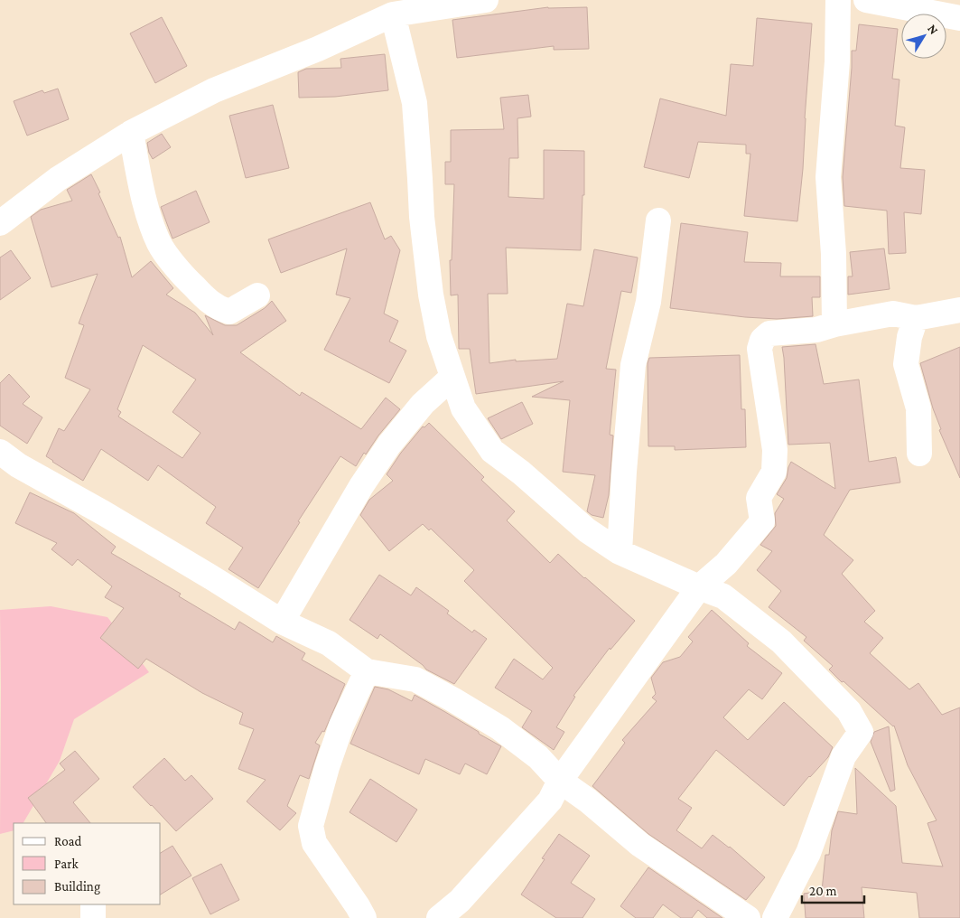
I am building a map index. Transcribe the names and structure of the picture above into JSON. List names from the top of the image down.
{
  "legend": ["Road", "Park", "Building"],
  "scale_bar": "20 m",
  "north": "top right"
}
